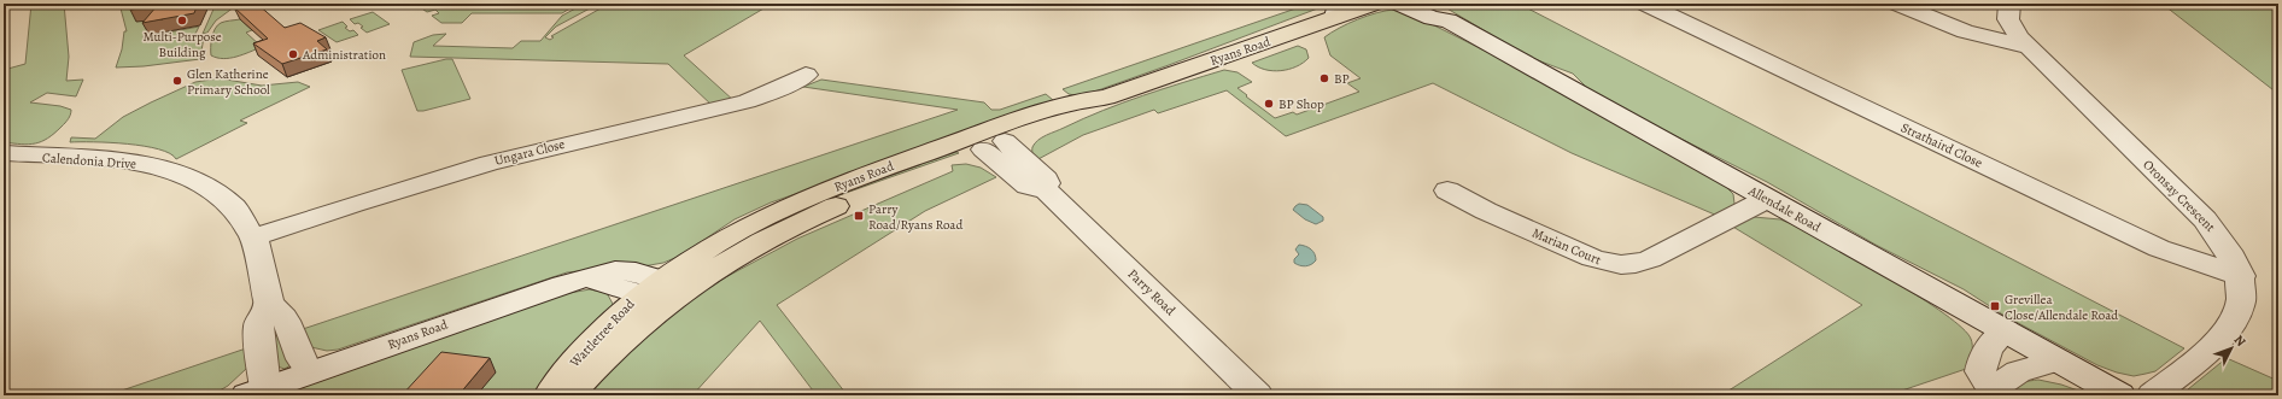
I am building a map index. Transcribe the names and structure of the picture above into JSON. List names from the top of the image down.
{
  "streets": {
    "main road": ["Ryans Road", "Wattletree Road"],
    "street": [
      "Strathaird Close",
      "Ungara Close",
      "Calendonia Drive",
      "Oronsay Crescent",
      "Allendale Road",
      "Marian Court",
      "Parry Road"
    ]
  },
  "crossings": [
    ["Ryans Road", "Calendonia Drive"],
    ["Ryans Road", "Parry Road"],
    ["Ryans Road", "Wattletree Road"],
    ["Strathaird Close", "Oronsay Crescent"],
    ["Ungara Close", "Calendonia Drive"],
    ["Allendale Road", "Marian Court"]
  ],
  "places": {
    "other": [
      "Multi-Purpose Building",
      "Administration",
      "BP",
      "Glen Katherine Primary School",
      "BP Shop"
    ],
    "transit": ["Parry Road/Ryans Road", "Grevillea Close/Allendale Road"]
  },
  "north": "top right"
}
